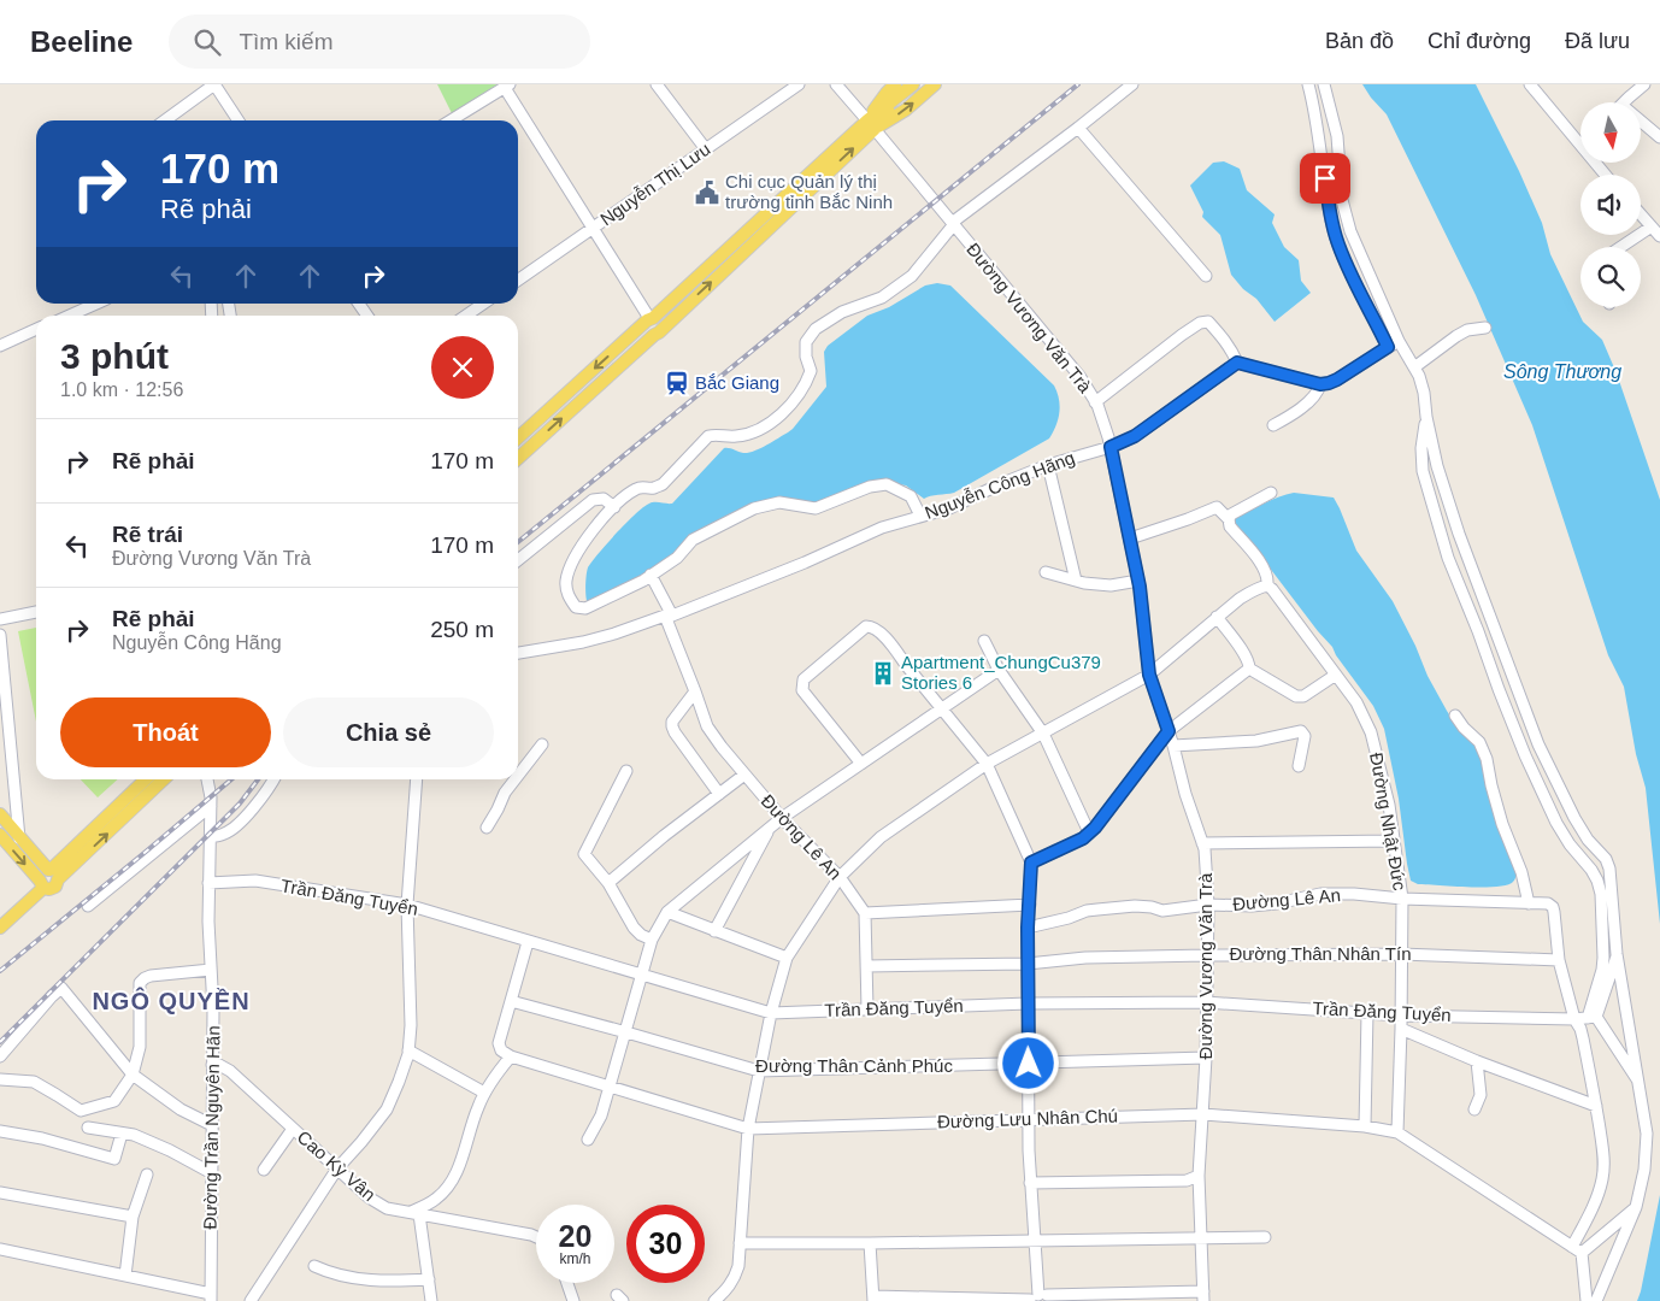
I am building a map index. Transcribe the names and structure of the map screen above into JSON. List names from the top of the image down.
{
  "streets": {
    "street": [
      "Nguyễn Thị Lưu",
      "Đường Vương Văn Trà",
      "Nguyễn Công Hãng",
      "Đường Nhật Đức",
      "Đường Lê An",
      "Trần Đăng Tuyển",
      "Đường Thân Nhân Tín",
      "Đường Thân Cảnh Phúc",
      "Đường Lưu Nhân Chú",
      "Đường Trần Nguyên Hãn",
      "Cao Kỳ Vân"
    ]
  },
  "crossings": [
    ["Đường Vương Văn Trà", "Nguyễn Công Hãng"],
    ["Đường Vương Văn Trà", "Đường Lê An"],
    ["Đường Vương Văn Trà", "Trần Đăng Tuyển"],
    ["Đường Vương Văn Trà", "Đường Thân Nhân Tín"],
    ["Đường Vương Văn Trà", "Đường Thân Cảnh Phúc"],
    ["Đường Vương Văn Trà", "Đường Lưu Nhân Chú"],
    ["Nguyễn Công Hãng", "Đường Lê An"],
    ["Đường Nhật Đức", "Đường Lê An"],
    ["Đường Nhật Đức", "Trần Đăng Tuyển"],
    ["Đường Nhật Đức", "Đường Thân Nhân Tín"],
    ["Đường Nhật Đức", "Đường Lưu Nhân Chú"],
    ["Đường Lê An", "Đường Thân Nhân Tín"],
    ["Trần Đăng Tuyển", "Đường Trần Nguyên Hãn"],
    ["Đường Trần Nguyên Hãn", "Cao Kỳ Vân"]
  ],
  "districts": ["NGÔ QUYỀN"],
  "water": ["Sông Thương"],
  "places": {
    "public building": ["Chi cục Quản lý thị trường tỉnh Bắc Ninh"],
    "station": ["Bắc Giang"],
    "building": ["Apartment_ChungCu379 Stories 6"]
  },
  "north": "bottom",
  "page": {
    "header": "Beeline",
    "search": "Tìm kiếm",
    "nav": ["Bản đồ", "Chỉ đường", "Đã lưu"],
    "turn": ["170 m", "Rẽ phải"],
    "heading": ["3 phút", "1.0 km · 12:56"],
    "list": [
      {
        "name": "Rẽ phải",
        "value": "170 m"
      },
      {
        "name": "Rẽ trái",
        "note": "Đường Vương Văn Trà",
        "value": "170 m"
      },
      {
        "name": "Rẽ phải",
        "note": "Nguyễn Công Hãng",
        "value": "250 m"
      }
    ],
    "buttons": ["Thoát", "Chia sẻ"],
    "speed": "20 km/h",
    "limit": "30"
  }
}
